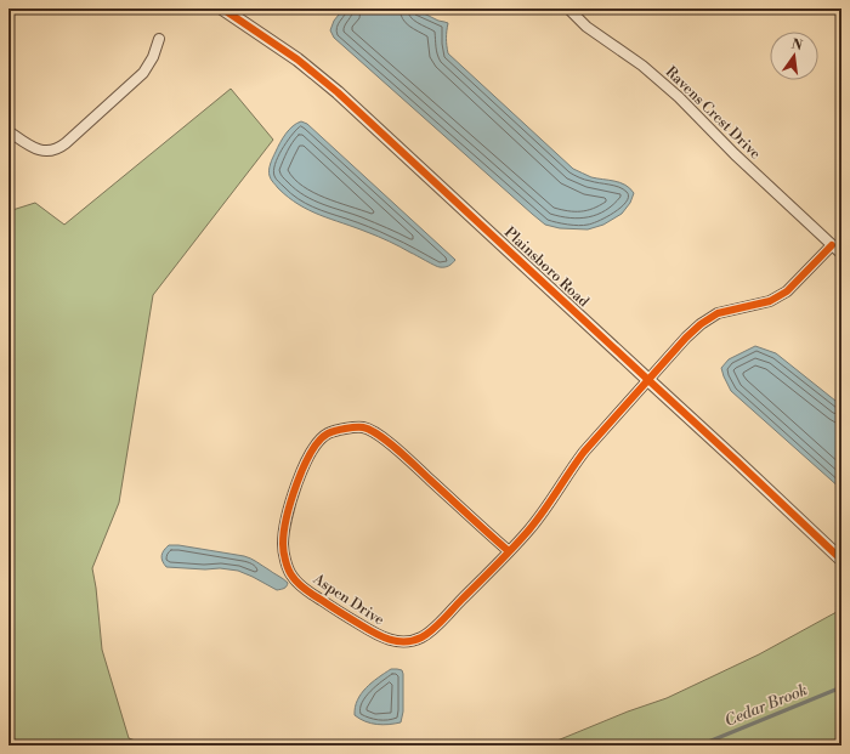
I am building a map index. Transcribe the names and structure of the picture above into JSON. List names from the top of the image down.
{
  "streets": {
    "street": ["Ravens Crest Drive", "Plainsboro Road", "Aspen Drive"]
  },
  "crossings": [
    ["Plainsboro Road", "Aspen Drive"]
  ],
  "water": ["Cedar Brook"],
  "north": "top"
}
